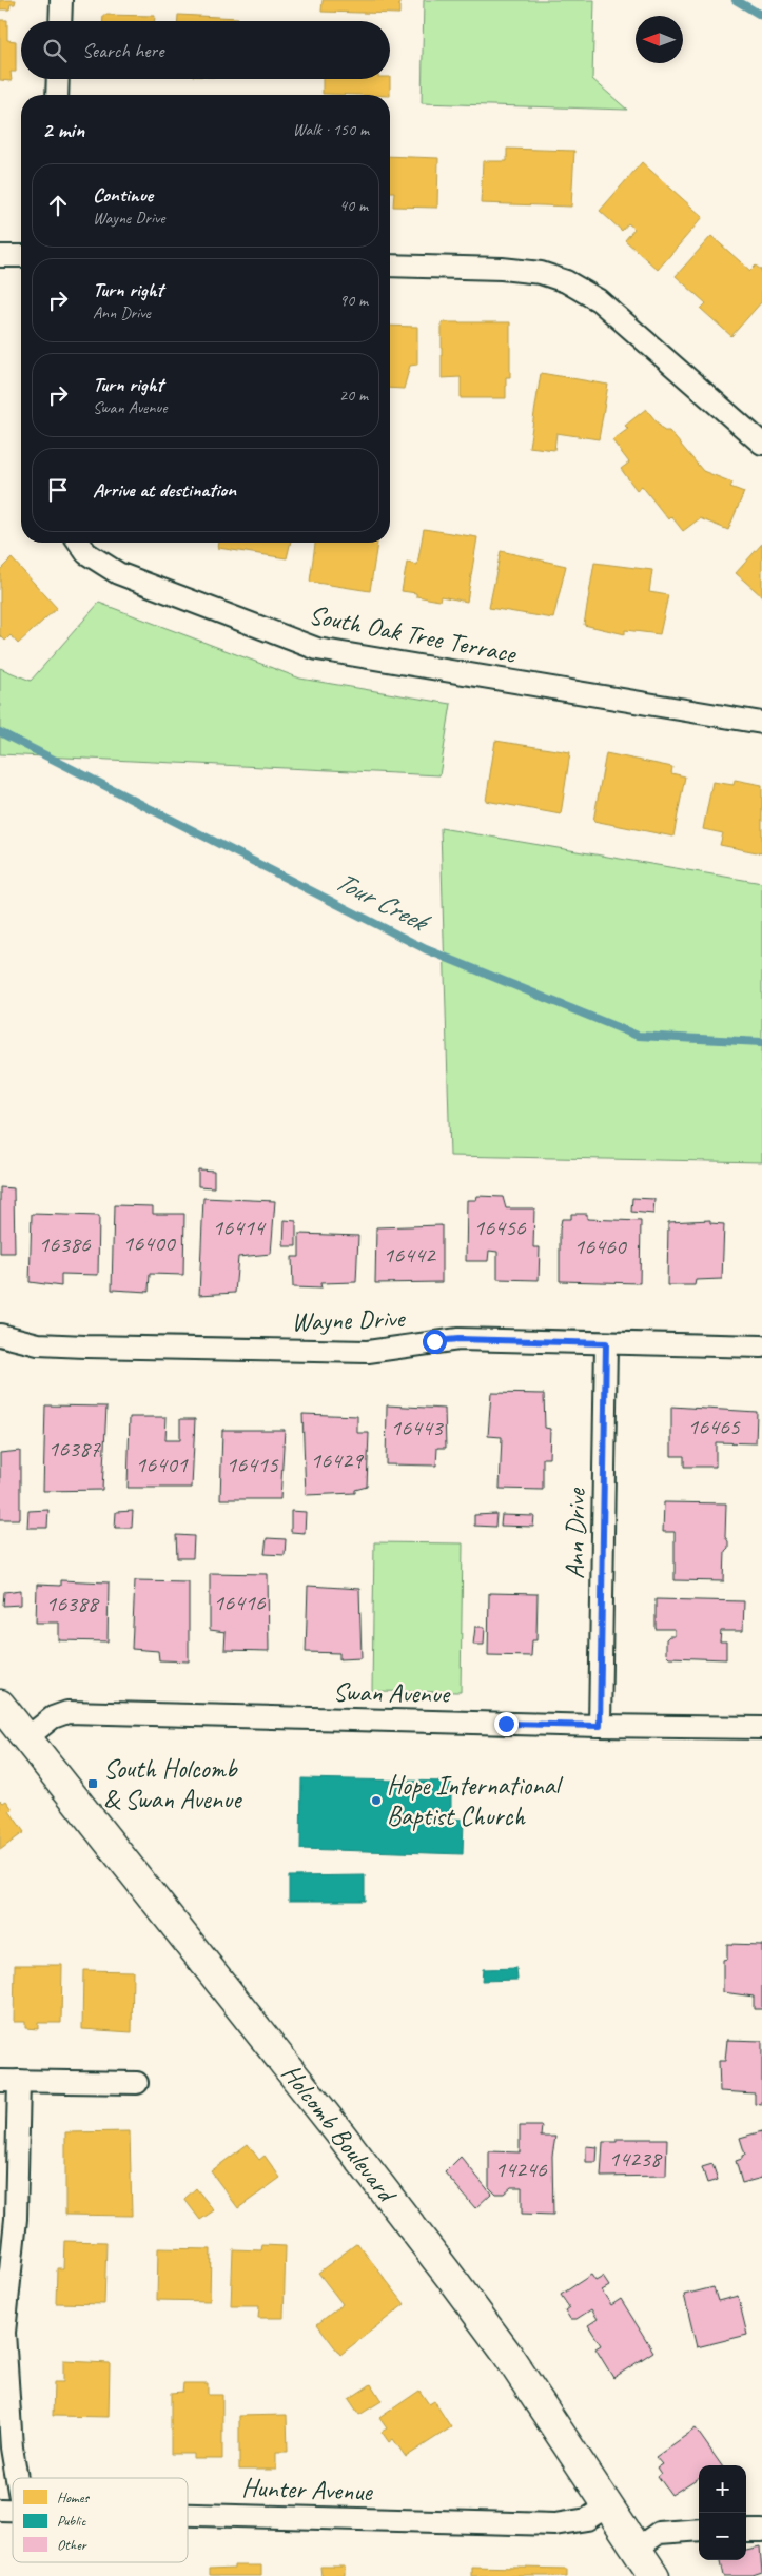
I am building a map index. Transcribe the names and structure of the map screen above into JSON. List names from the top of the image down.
{
  "streets": {
    "street": [
      "South Oak Tree Terrace",
      "Wayne Drive",
      "Ann Drive",
      "Swan Avenue",
      "Holcomb Boulevard",
      "Hunter Avenue"
    ]
  },
  "crossings": [
    ["Wayne Drive", "Ann Drive"],
    ["Ann Drive", "Swan Avenue"],
    ["Swan Avenue", "Holcomb Boulevard"],
    ["Holcomb Boulevard", "Hunter Avenue"]
  ],
  "water": ["Tour Creek"],
  "places": {
    "transit": ["South Holcomb & Swan Avenue"],
    "other": ["Hope International Baptist Church"]
  },
  "house_numbers": [
    "16414",
    "16456",
    "16400",
    "16386",
    "16460",
    "16442",
    "16465",
    "16443",
    "16387",
    "16429",
    "16401",
    "16415",
    "16416",
    "16388",
    "14238",
    "14246"
  ],
  "legend": ["Homes", "Public", "Other"],
  "north": "left",
  "page": {
    "search": "Search here",
    "heading": ["2 min", "Walk · 150 m"],
    "list": [
      ["Continue", "Wayne Drive", "40 m"],
      ["Turn right", "Ann Drive", "90 m"],
      ["Turn right", "Swan Avenue", "20 m"],
      "Arrive at destination"
    ],
    "map_buttons": ["+", "−"]
  }
}
